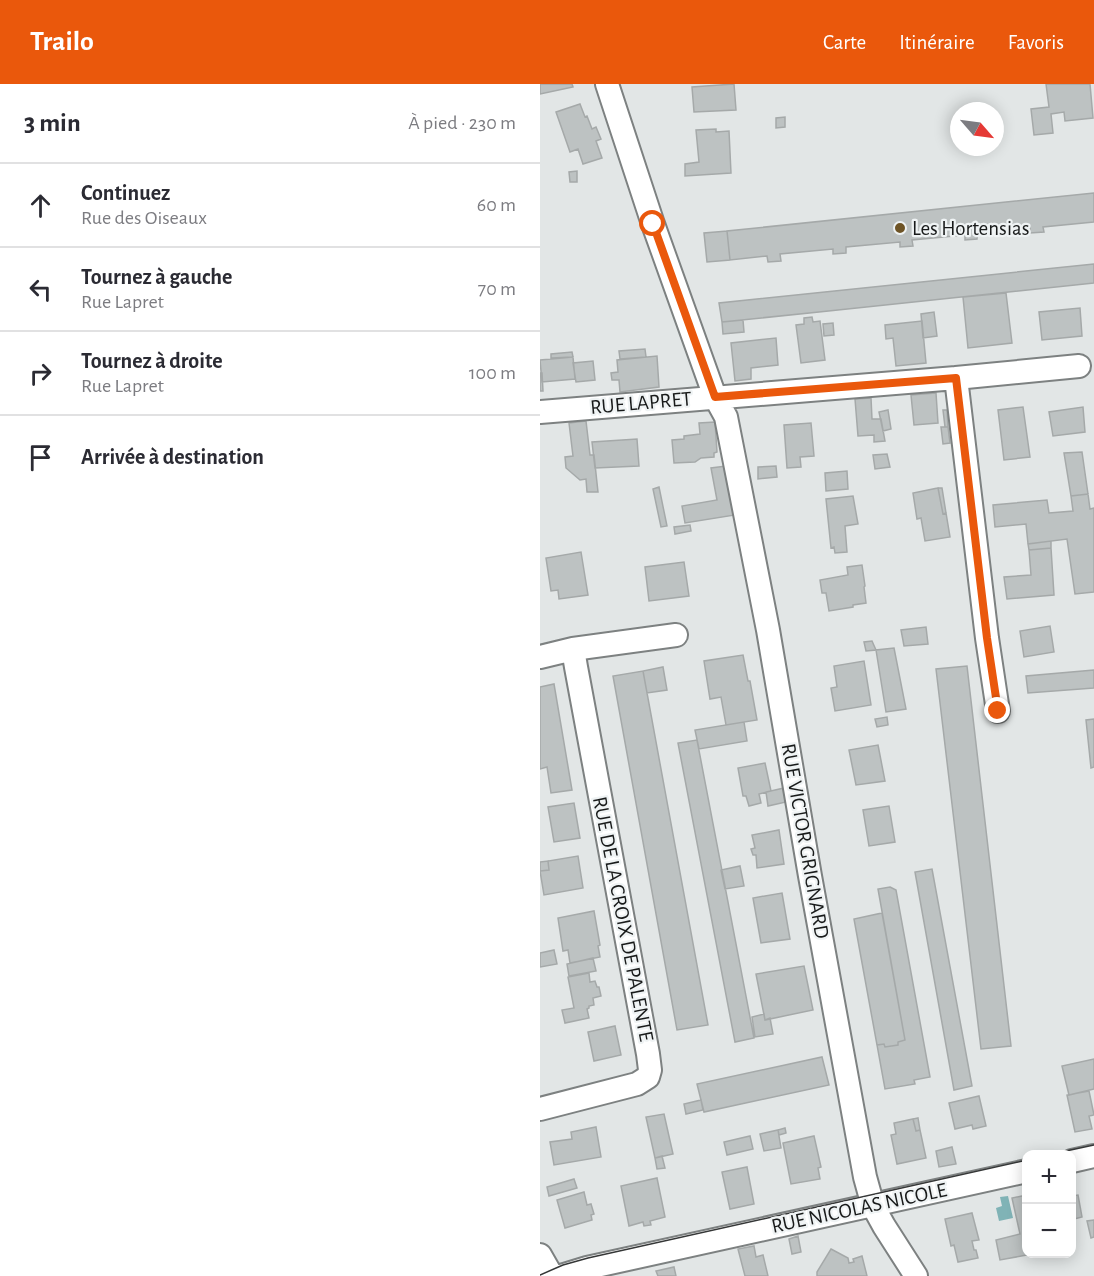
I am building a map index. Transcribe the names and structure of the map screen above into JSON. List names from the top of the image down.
{
  "streets": {
    "street": [
      "RUE LAPRET",
      "RUE VICTOR GRIGNARD",
      "RUE DE LA CROIX DE PALENTE",
      "RUE NICOLAS NICOLE"
    ]
  },
  "crossings": [
    ["RUE LAPRET", "RUE VICTOR GRIGNARD"],
    ["RUE VICTOR GRIGNARD", "RUE NICOLAS NICOLE"]
  ],
  "places": ["Les Hortensias"],
  "north": "bottom right",
  "page": {
    "header": "Trailo",
    "nav": ["Carte", "Itinéraire", "Favoris"],
    "heading": ["3 min", "À pied · 230 m"],
    "list": [
      ["Continuez", "Rue des Oiseaux", "60 m"],
      ["Tournez à gauche", "Rue Lapret", "70 m"],
      ["Tournez à droite", "Rue Lapret", "100 m"],
      "Arrivée à destination"
    ],
    "map_buttons": ["+", "−"]
  }
}
